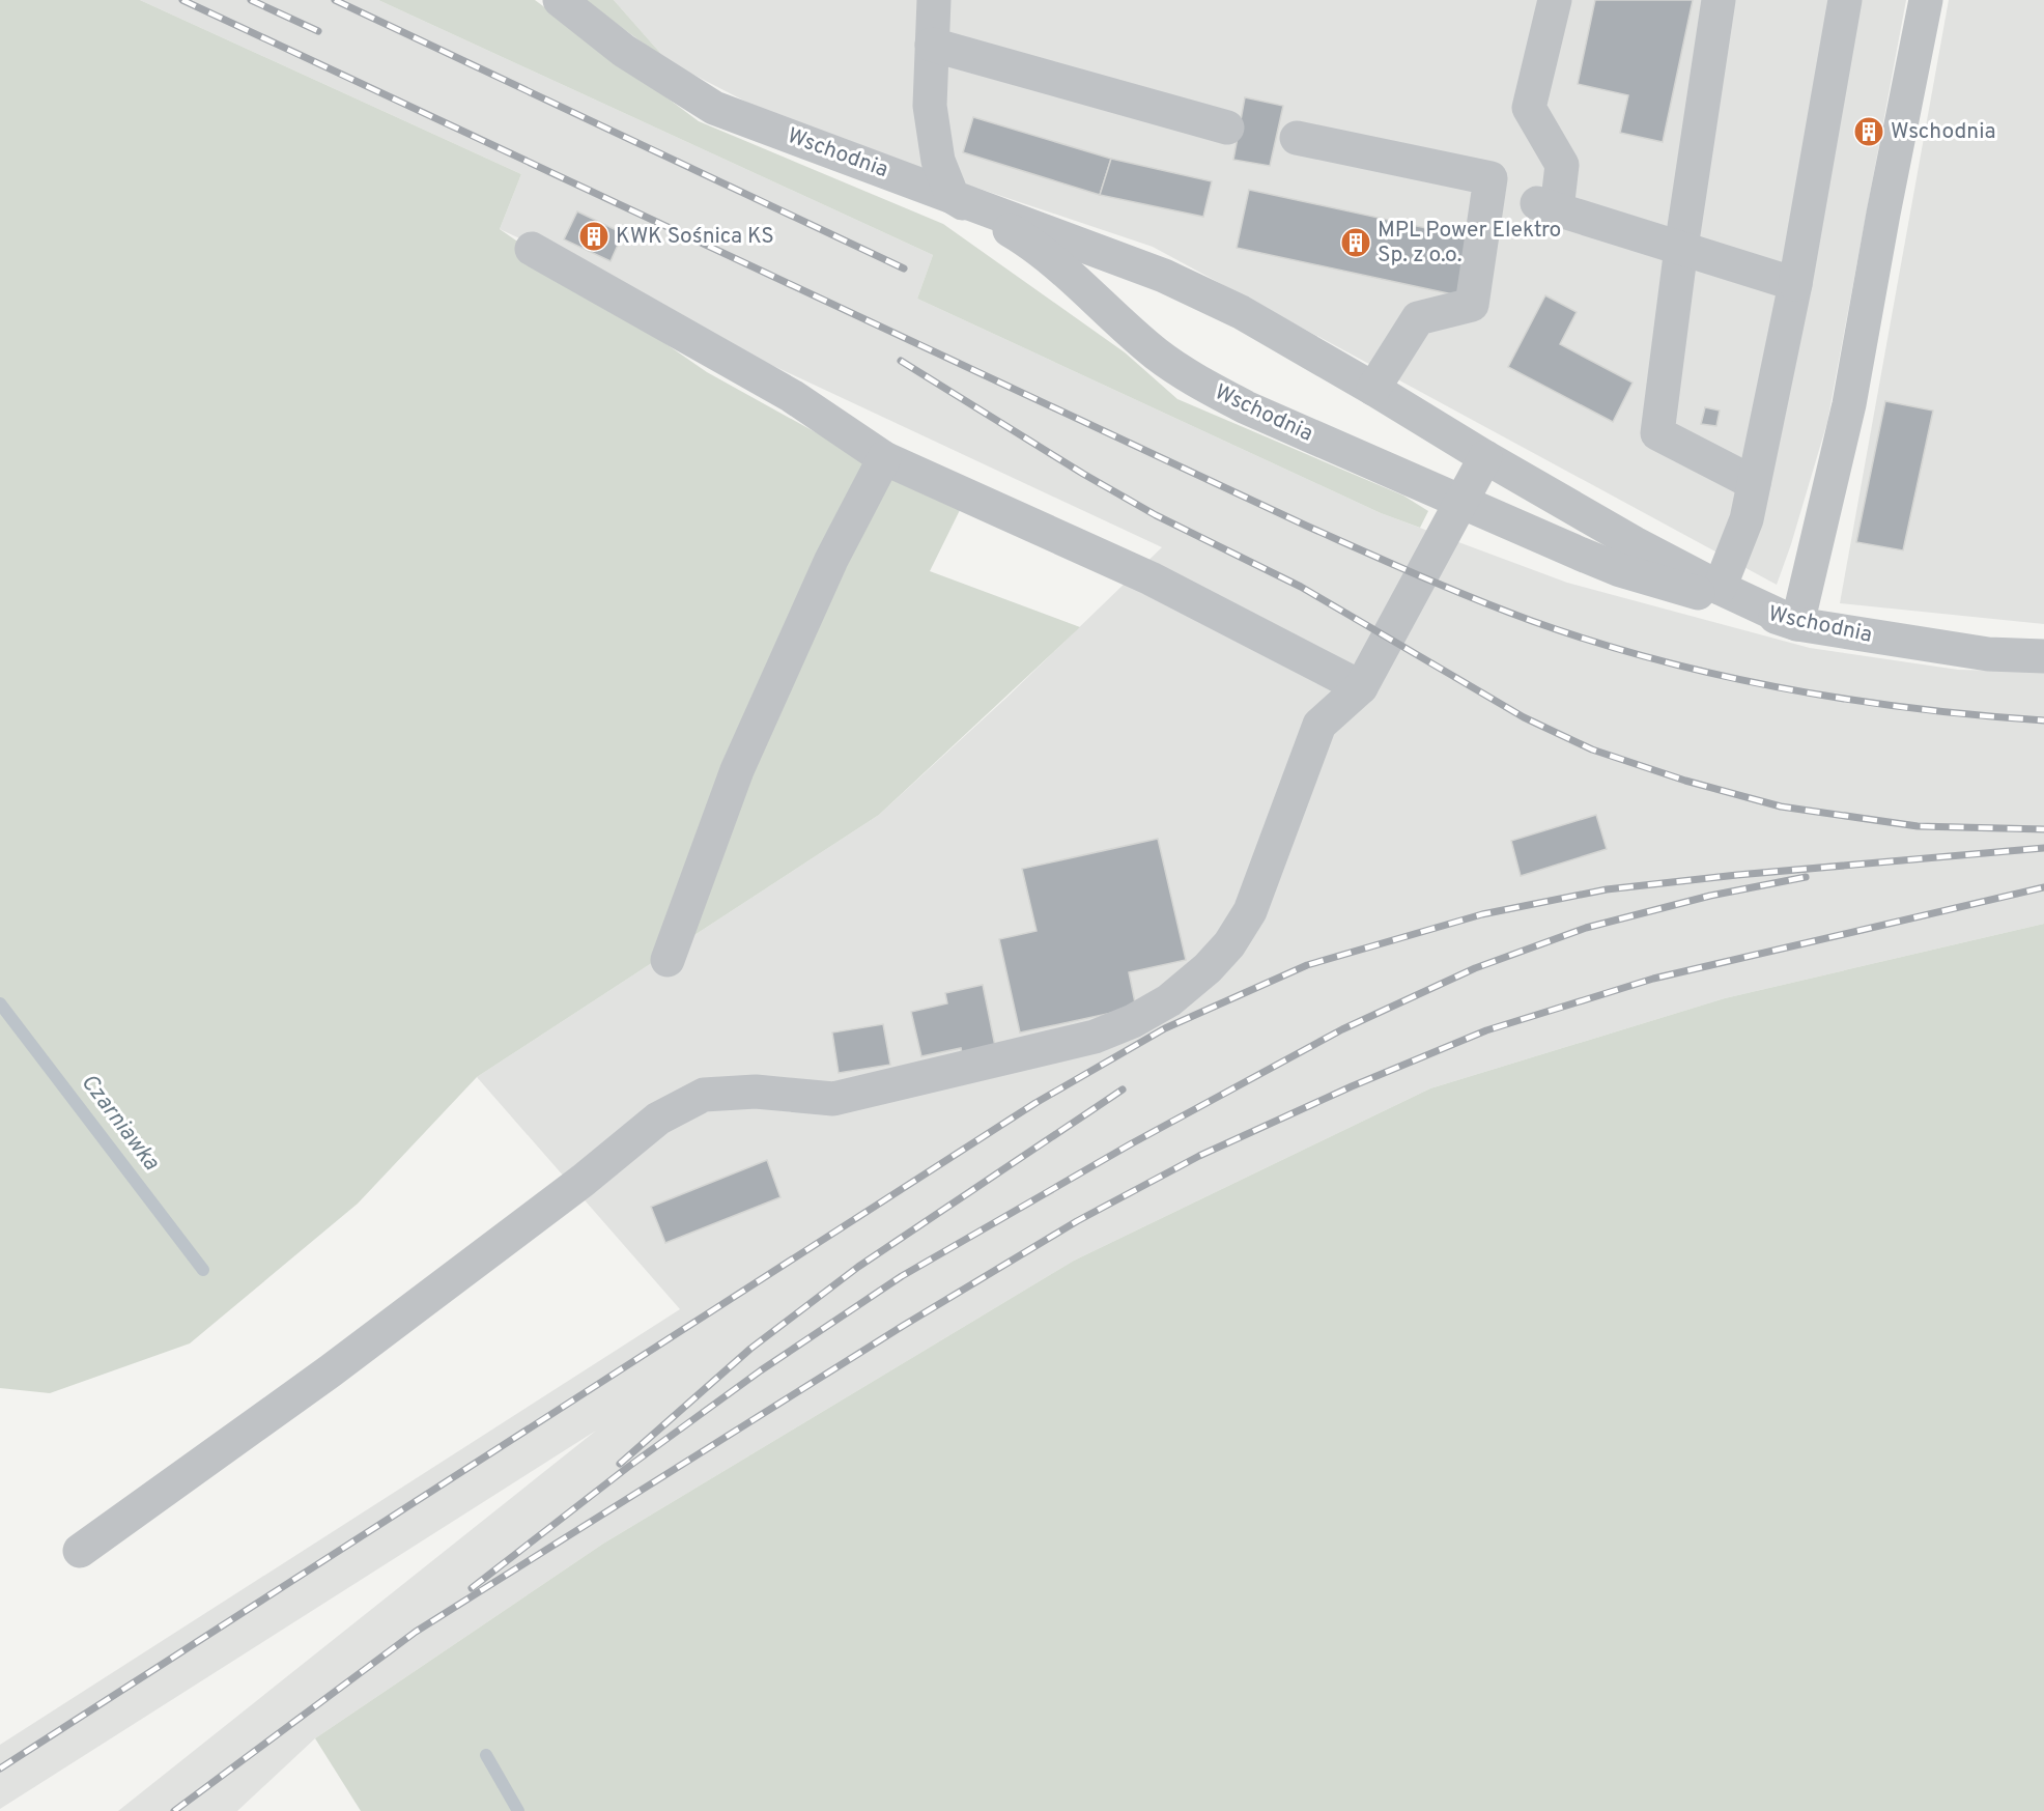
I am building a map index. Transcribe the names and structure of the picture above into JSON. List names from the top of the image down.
{
  "streets": {
    "street": ["Wschodnia"]
  },
  "water": ["Czarniawka"],
  "places": {
    "building": ["Wschodnia", "KWK Sośnica KS", "MPL Power Elektro Sp. z o.o."]
  }
}
